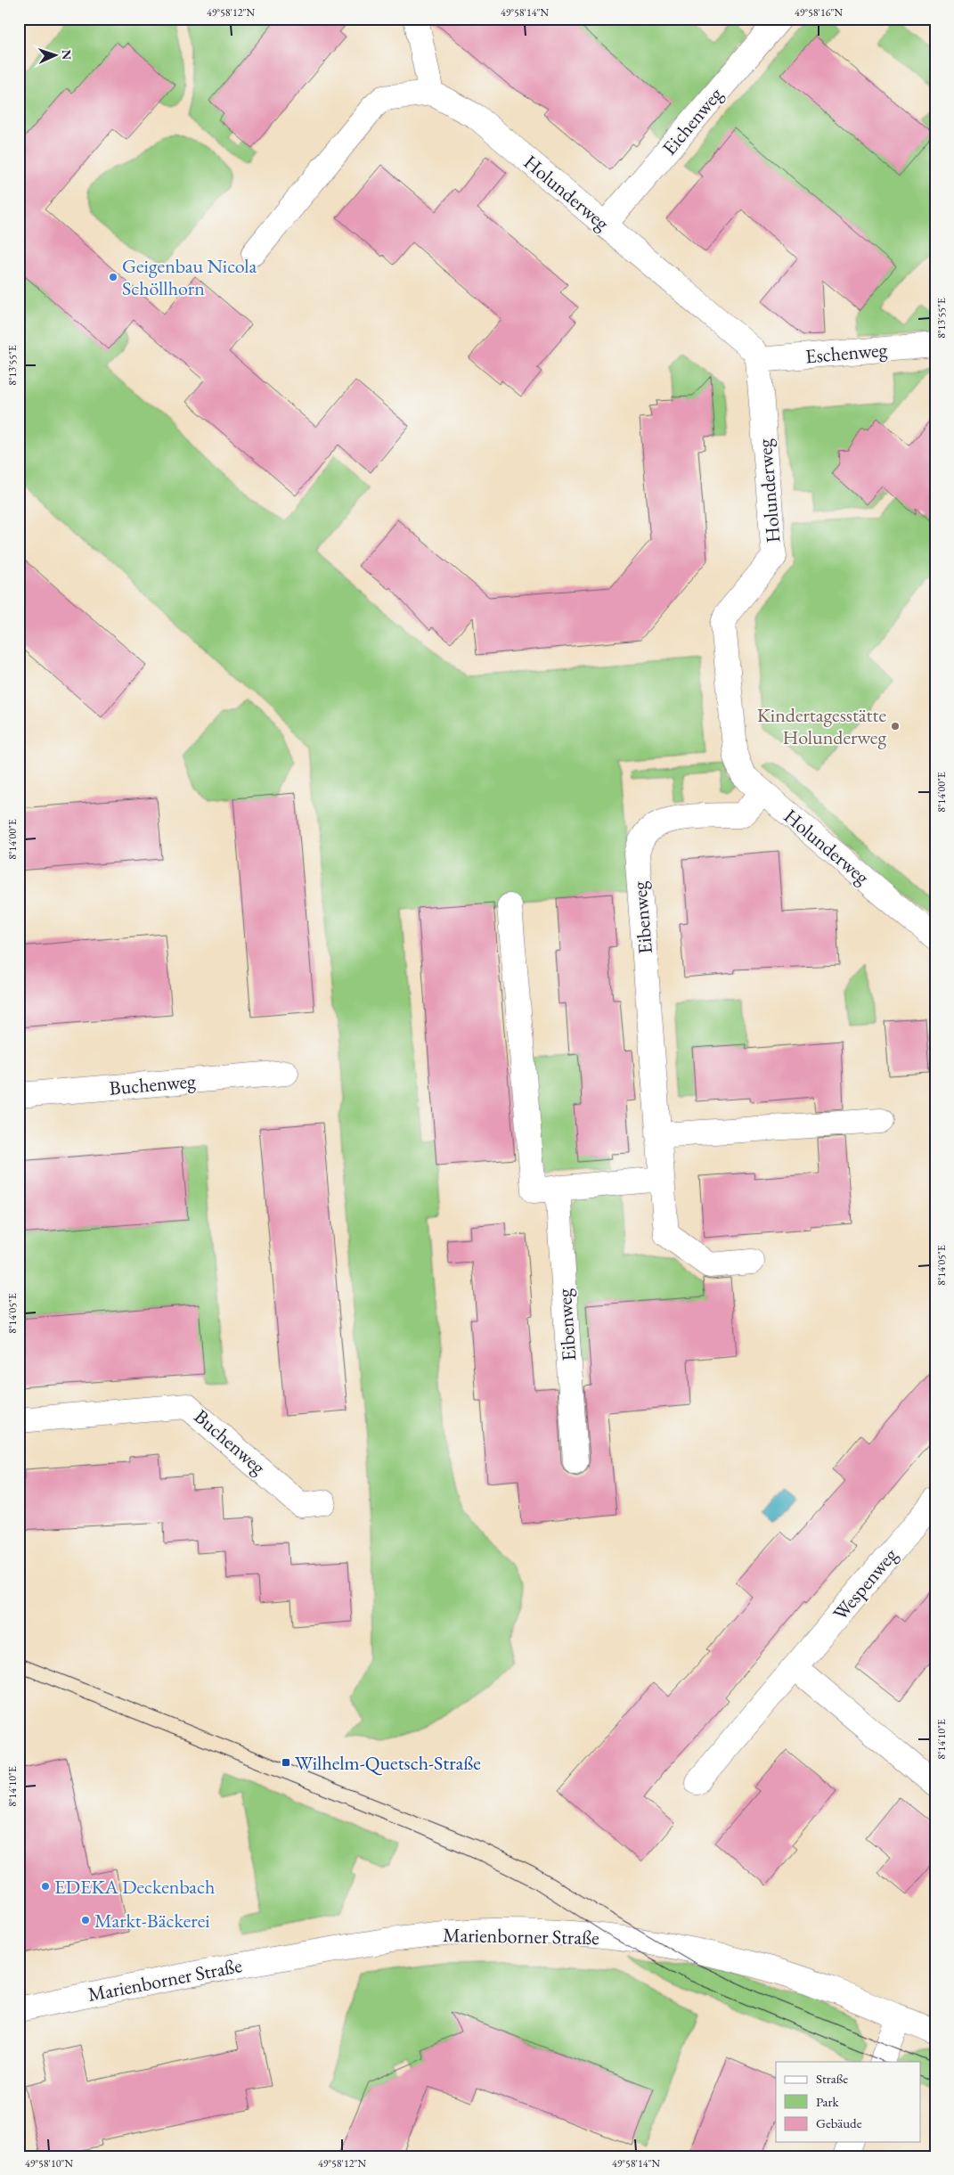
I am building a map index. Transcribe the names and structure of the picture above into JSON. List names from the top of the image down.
{
  "streets": {
    "street": [
      "Eichenweg",
      "Holunderweg",
      "Eschenweg",
      "Eibenweg",
      "Buchenweg",
      "Wespenweg",
      "Marienborner Straße"
    ]
  },
  "crossings": [
    ["Eichenweg", "Holunderweg"],
    ["Holunderweg", "Eschenweg"],
    ["Holunderweg", "Eibenweg"]
  ],
  "places": {
    "other": [
      "Geigenbau Nicola Schöllhorn",
      "Kindertagesstätte Holunderweg",
      "EDEKA Deckenbach",
      "Markt-Bäckerei"
    ],
    "transit": ["Wilhelm-Quetsch-Straße"]
  },
  "legend": ["Straße", "Park", "Gebäude"],
  "north": "right",
  "coordinates": [
    "49°58'12\"N",
    "49°58'14\"N",
    "49°58'16\"N",
    "8°13'55\"E",
    "8°14'00\"E",
    "8°14'05\"E",
    "8°14'10\"E",
    "49°58'10\"N"
  ]
}
